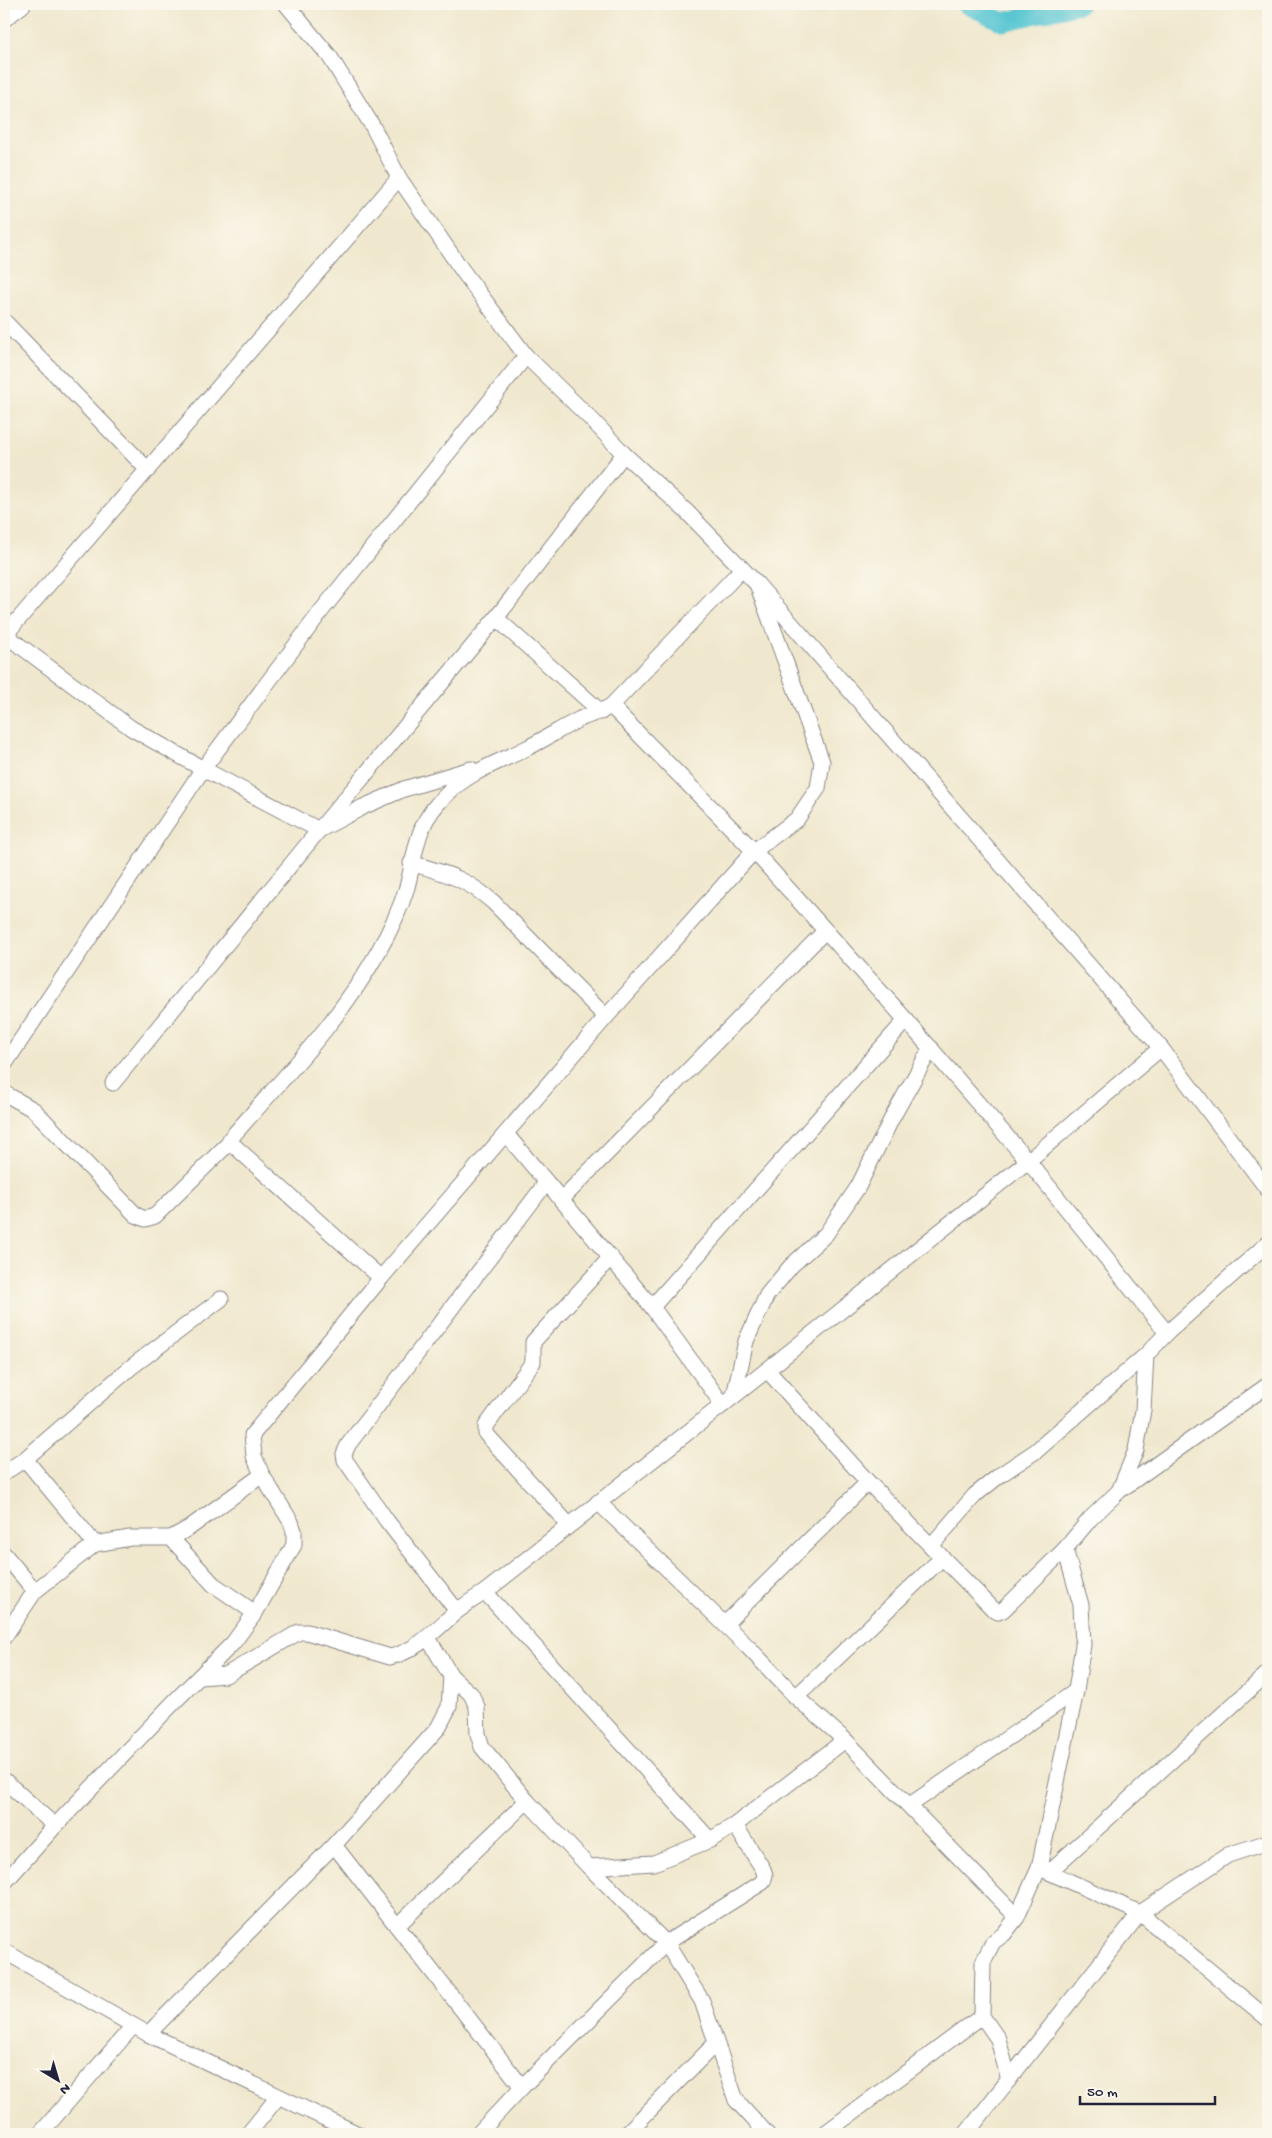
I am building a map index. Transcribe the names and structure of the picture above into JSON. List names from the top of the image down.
{
  "scale_bar": "50 m",
  "north": "bottom right"
}
